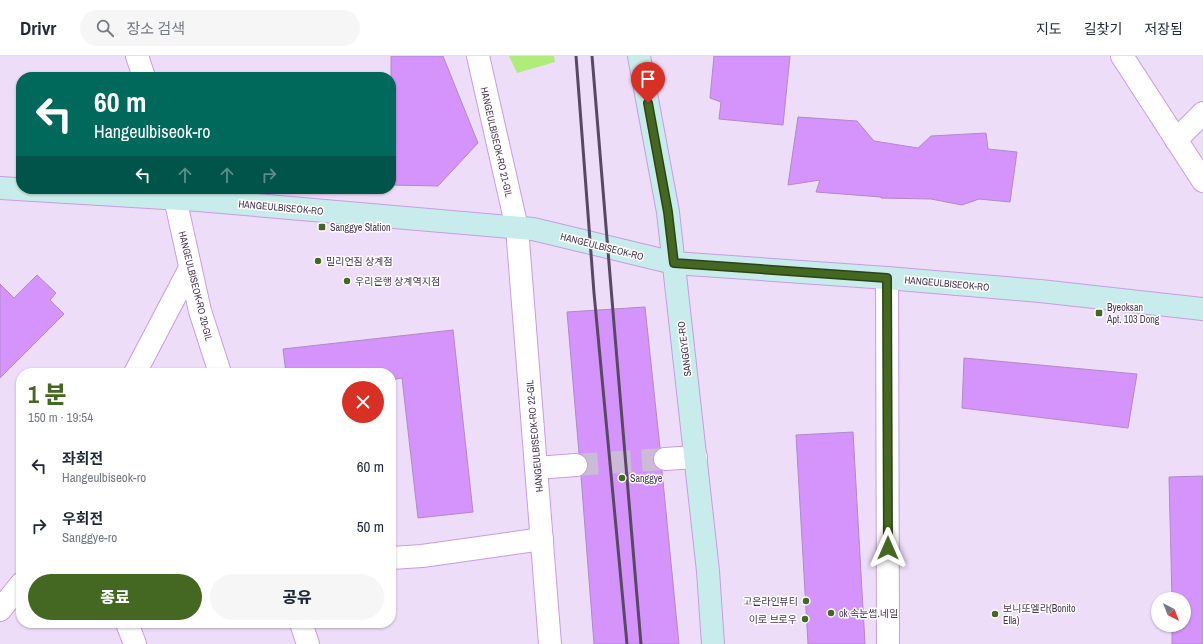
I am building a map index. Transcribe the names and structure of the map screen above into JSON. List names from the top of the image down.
{
  "streets": {
    "main road": ["HANGEULBISEOK-RO", "SANGGYE-RO"],
    "street": ["HANGEULBISEOK-RO 21-GIL", "HANGEULBISEOK-RO 20-GIL", "HANGEULBISEOK-RO 22-GIL"]
  },
  "crossings": [
    ["HANGEULBISEOK-RO 21-GIL", "HANGEULBISEOK-RO"],
    ["HANGEULBISEOK-RO 21-GIL", "HANGEULBISEOK-RO 22-GIL"],
    ["HANGEULBISEOK-RO", "HANGEULBISEOK-RO 20-GIL"],
    ["HANGEULBISEOK-RO", "SANGGYE-RO"],
    ["HANGEULBISEOK-RO", "HANGEULBISEOK-RO 22-GIL"]
  ],
  "places": {
    "transit": ["Sanggye Station", "Byeoksan Apt. 103 Dong"],
    "other": [
      "밀리언짐 상계점",
      "우리은행 상계역지점",
      "Sanggye",
      "고은라인뷰티",
      "ok 속눈썹.네일",
      "보니또엘라(Bonito Ella)",
      "이로 브로우"
    ]
  },
  "north": "bottom right",
  "page": {
    "header": "Drivr",
    "search": "장소 검색",
    "nav": ["지도", "길찾기", "저장됨"],
    "turn": ["60 m", "Hangeulbiseok-ro"],
    "heading": ["1 분", "150 m · 19:54"],
    "list": [
      {
        "name": "좌회전",
        "note": "Hangeulbiseok-ro",
        "value": "60 m"
      },
      {
        "name": "우회전",
        "note": "Sanggye-ro",
        "value": "50 m"
      }
    ],
    "buttons": ["종료", "공유"]
  }
}
